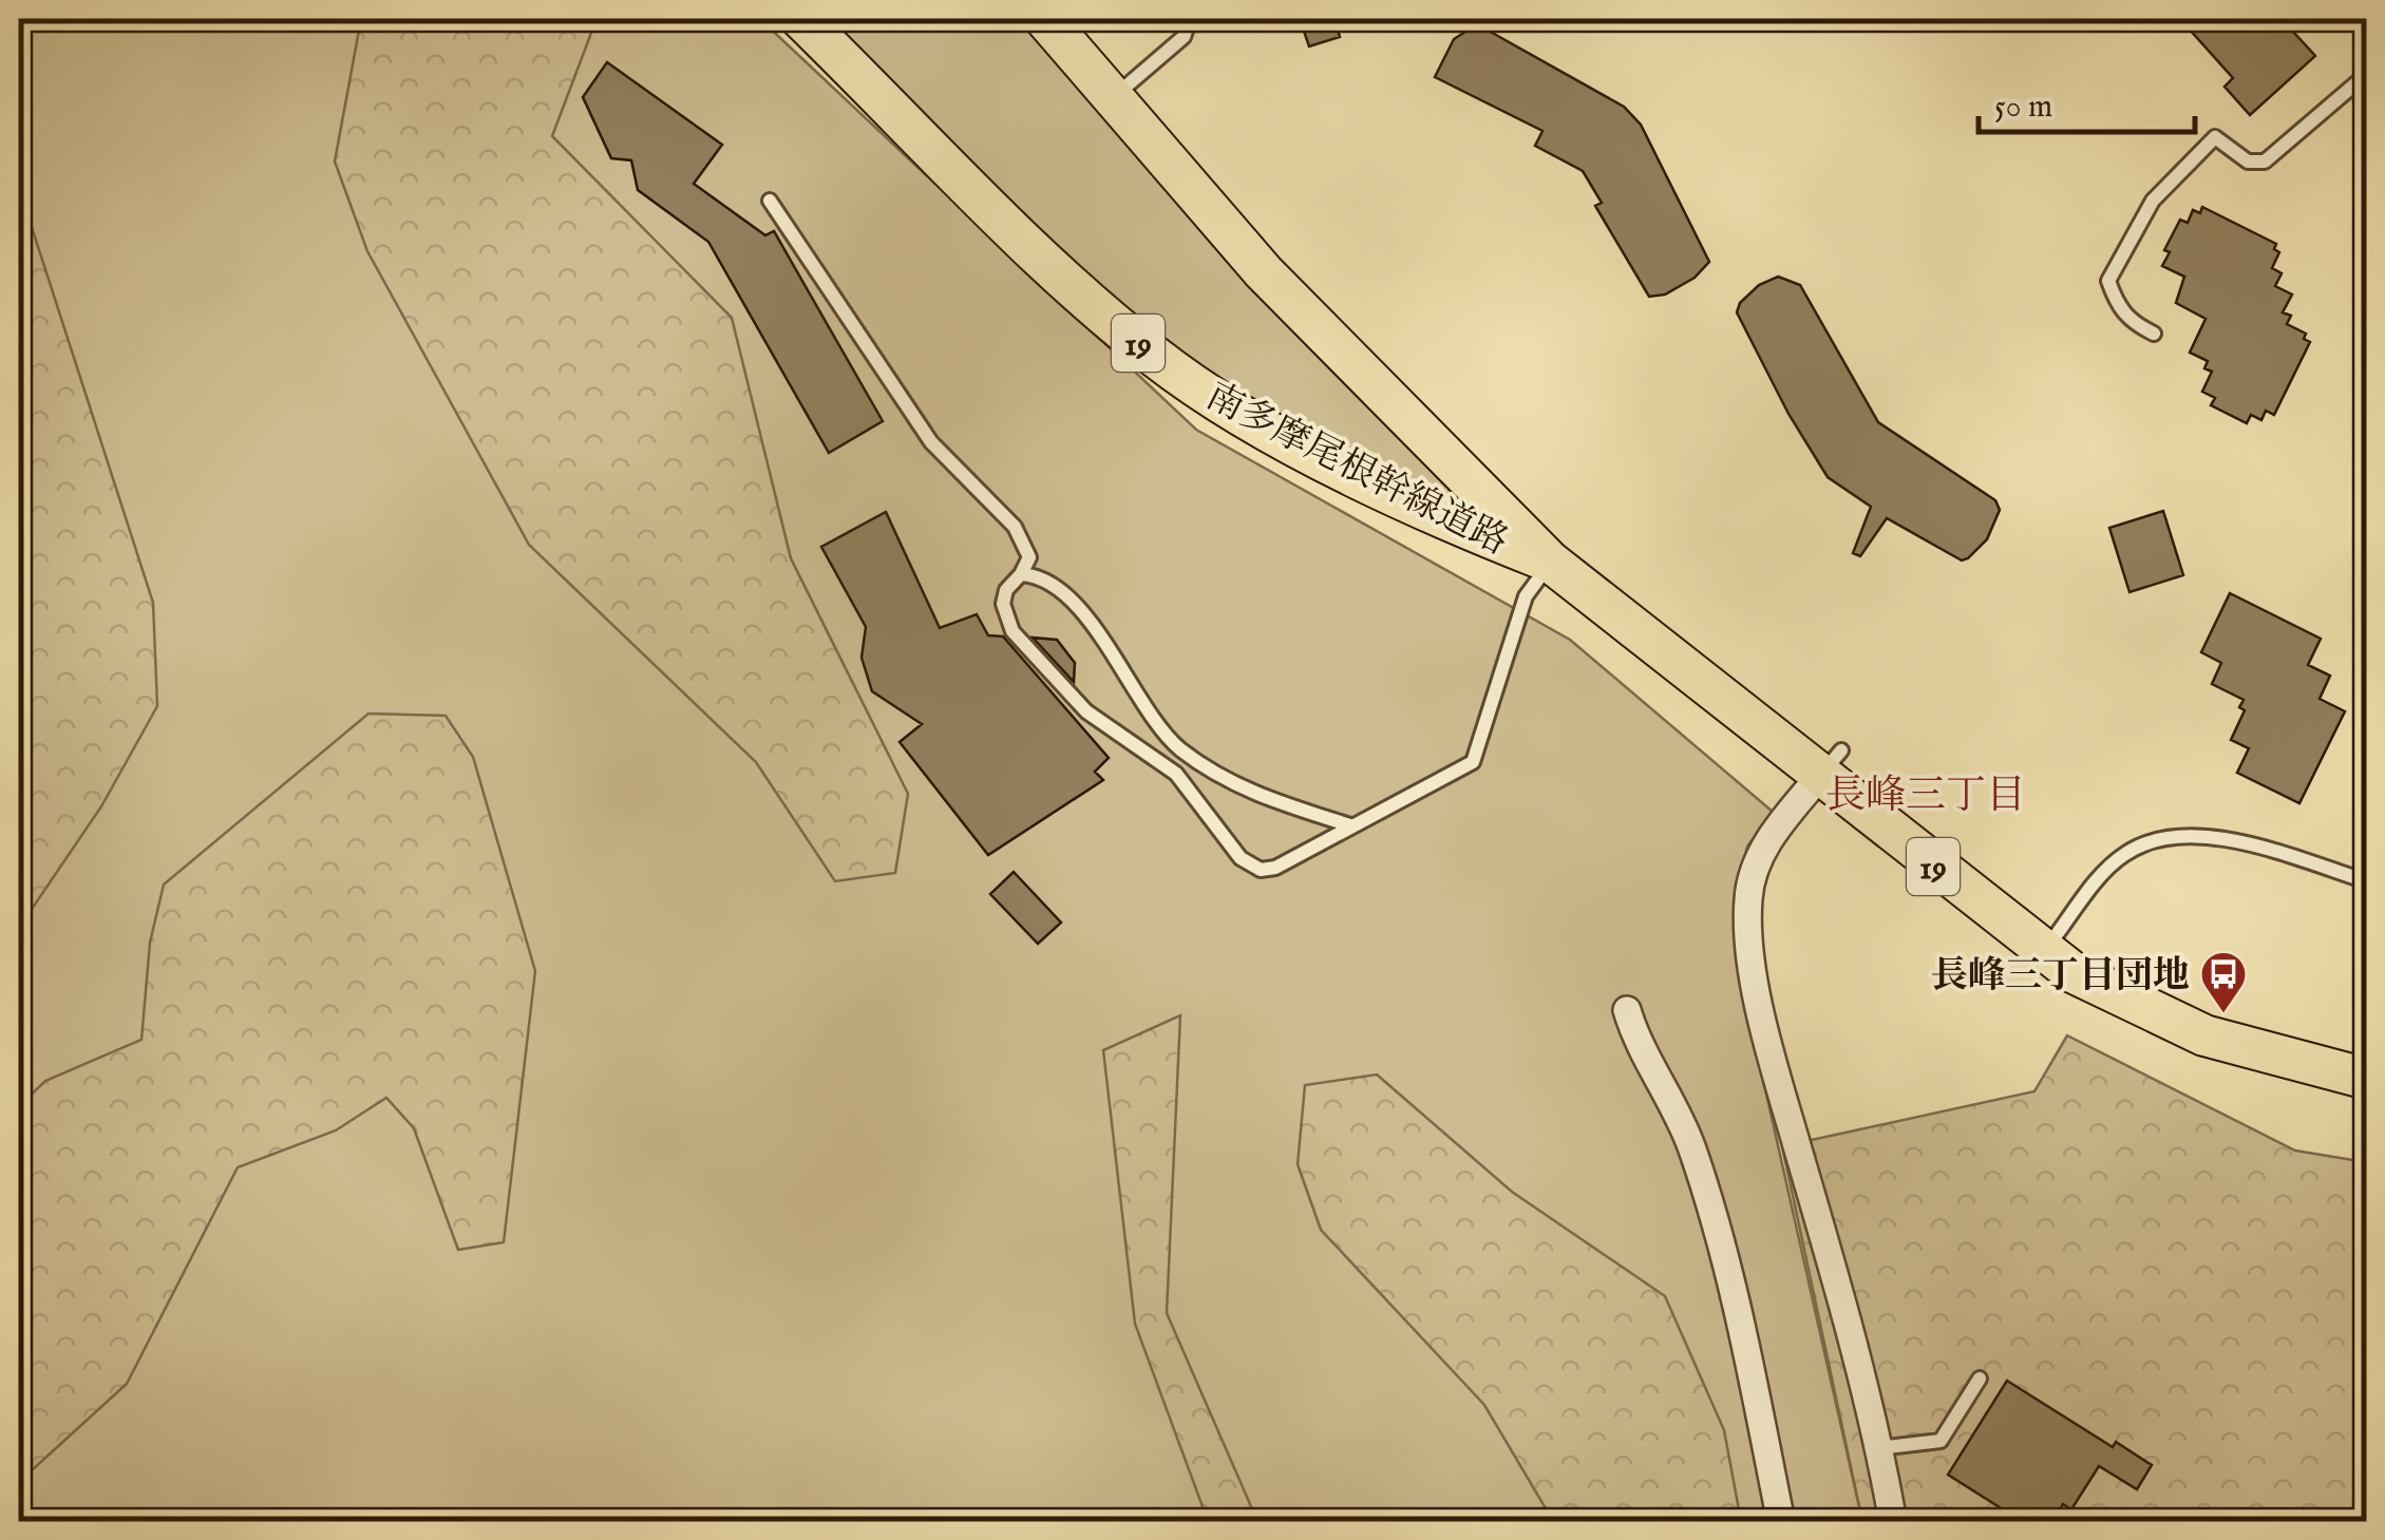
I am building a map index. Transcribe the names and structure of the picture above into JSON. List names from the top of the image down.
{
  "streets": {
    "main road": ["19", "南多摩尾根幹線道路"]
  },
  "districts": ["長峰三丁目"],
  "places": {
    "bus stop": ["長峰三丁目団地"]
  },
  "scale_bar": "50 m"
}
